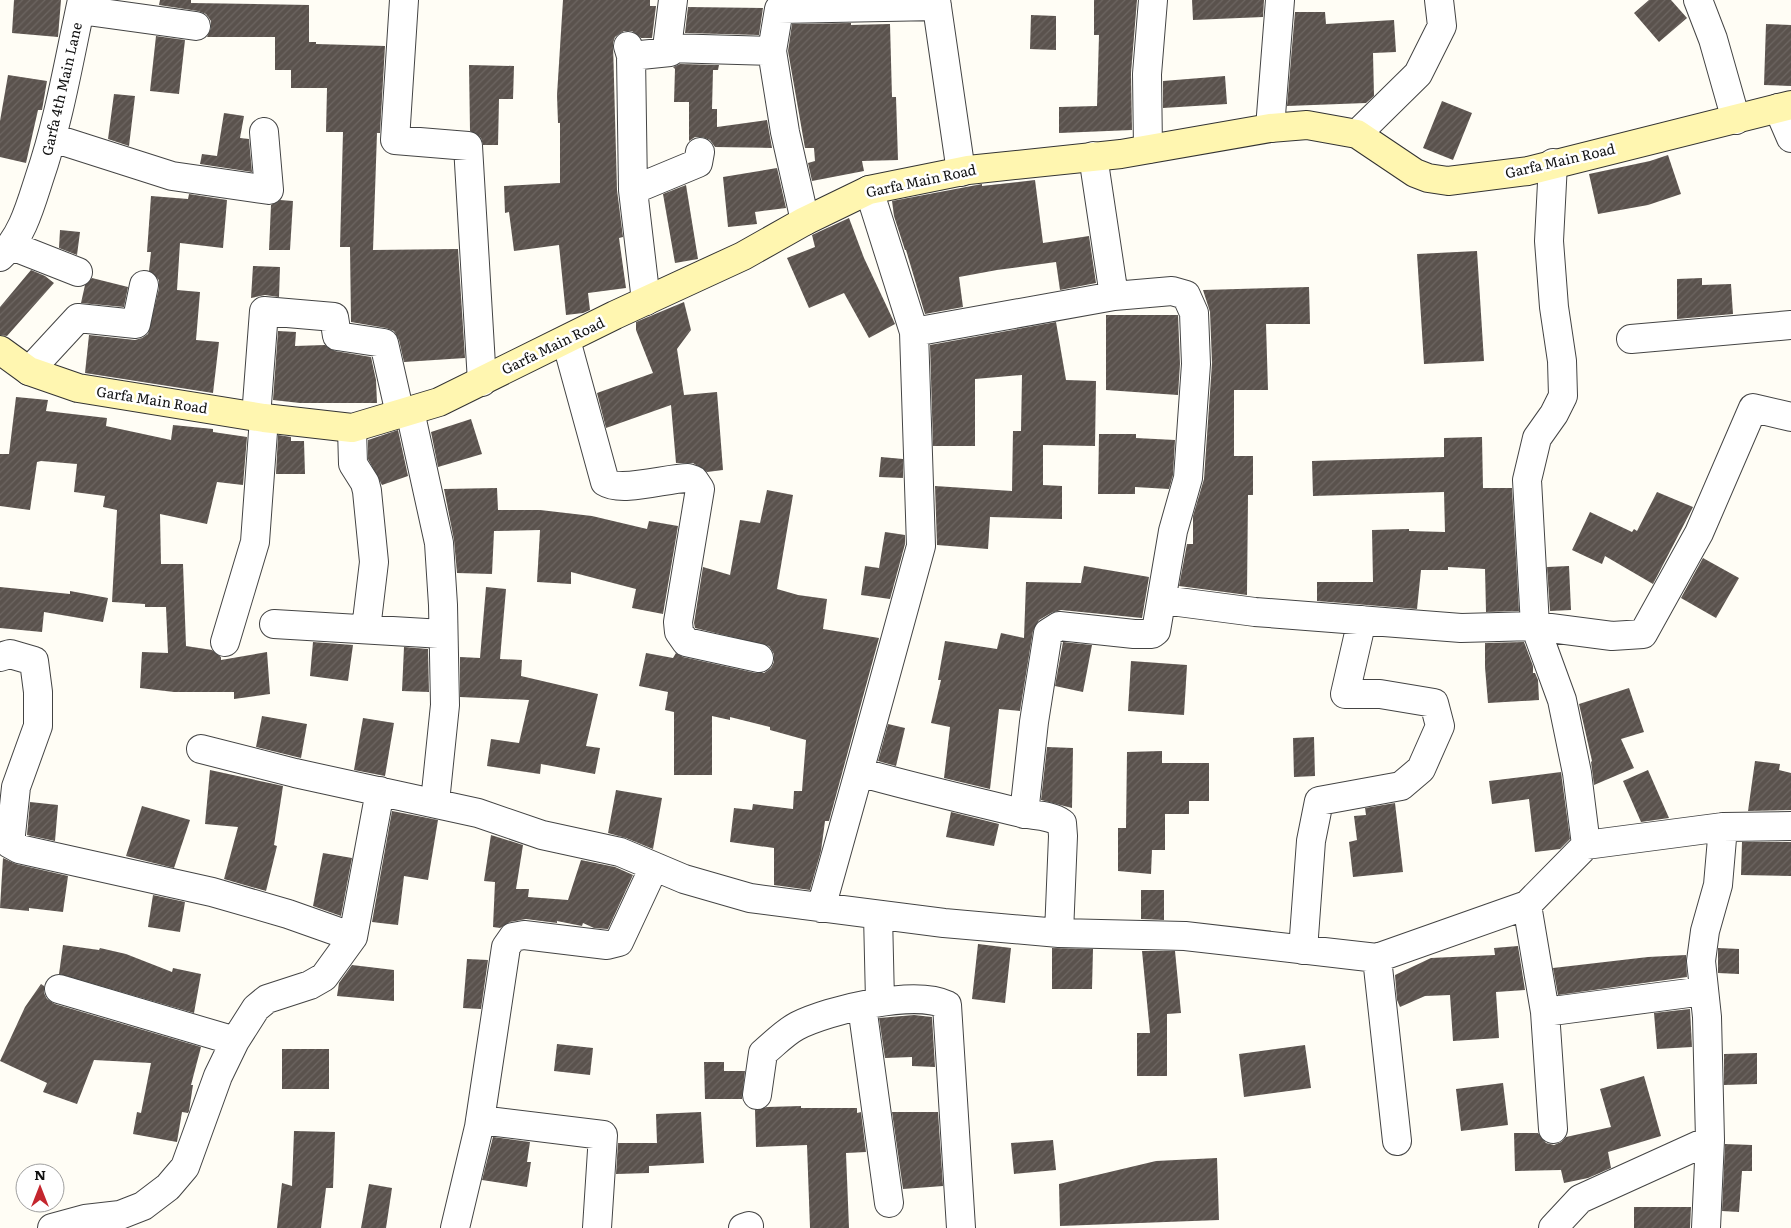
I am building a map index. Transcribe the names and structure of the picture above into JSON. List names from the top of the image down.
{
  "streets": {
    "main road": ["Garfa Main Road"],
    "street": ["Garfa 4th Main Lane"]
  },
  "north": "top"
}
